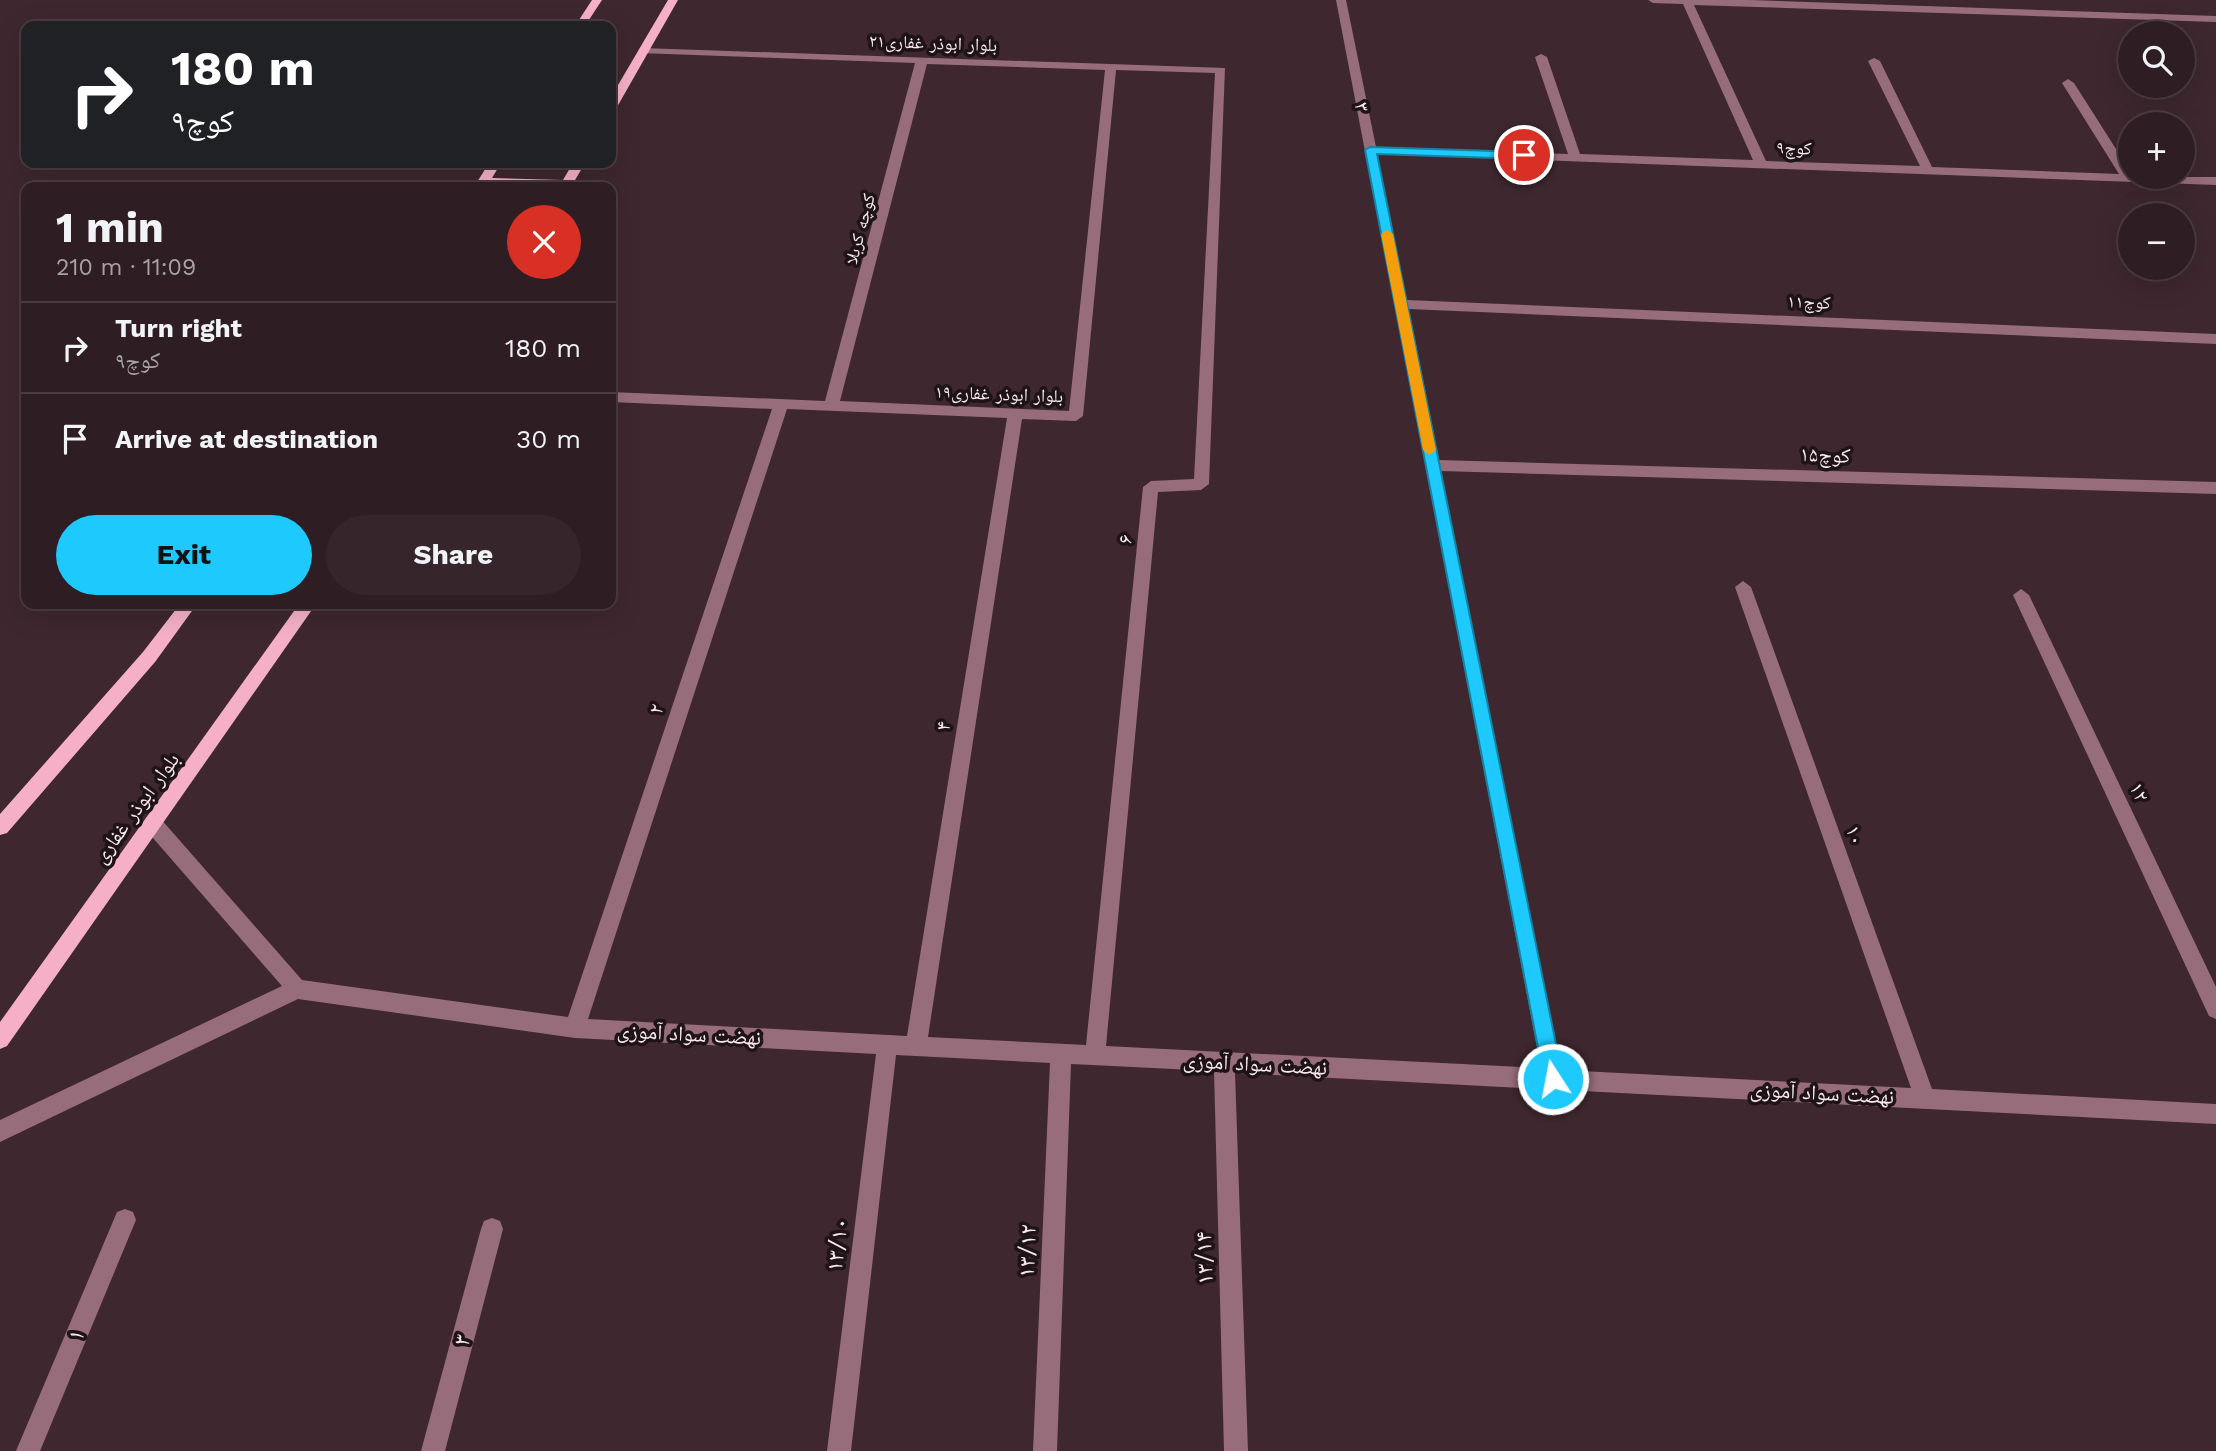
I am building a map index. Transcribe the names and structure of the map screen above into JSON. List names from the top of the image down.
{
  "streets": {
    "main road": ["بلوار ابوذر غفاری"],
    "street": [
      "۲۱بلوار ابوذر غفاری",
      "۳",
      "۹کوچ",
      "کوچه کربلا",
      "۱۱کوچ",
      "بلوار ابوذر غفاری۱۹",
      "۱۵کوچ",
      "۶",
      "۲",
      "۴",
      "۱۲",
      "۱۰",
      "نهضت سواد آموزی",
      "۱۳/۱۰",
      "۱۳/۱۲",
      "۱۳/۱۴",
      "۱"
    ]
  },
  "crossings": [
    ["۲۱بلوار ابوذر غفاری", "کوچه کربلا"],
    ["۲۱بلوار ابوذر غفاری", "بلوار ابوذر غفاری۱۹"],
    ["۲۱بلوار ابوذر غفاری", "۶"],
    ["۳", "۹کوچ"],
    ["۳", "۱۱کوچ"],
    ["۳", "۱۵کوچ"],
    ["۳", "نهضت سواد آموزی"],
    ["کوچه کربلا", "بلوار ابوذر غفاری۱۹"],
    ["بلوار ابوذر غفاری۱۹", "۲"],
    ["بلوار ابوذر غفاری۱۹", "۴"],
    ["۶", "نهضت سواد آموزی"],
    ["۲", "نهضت سواد آموزی"],
    ["۴", "نهضت سواد آموزی"],
    ["۱۰", "نهضت سواد آموزی"],
    ["نهضت سواد آموزی", "۱۳/۱۰"],
    ["نهضت سواد آموزی", "۱۳/۱۲"],
    ["نهضت سواد آموزی", "۱۳/۱۴"]
  ],
  "page": {
    "map_buttons": ["+", "−"],
    "turn": ["180 m", "۹کوچ"],
    "heading": ["1 min", "210 m · 11:09"],
    "list": [
      {
        "name": "Turn right",
        "note": "۹کوچ",
        "value": "180 m"
      },
      {
        "name": "Arrive at destination",
        "value": "30 m"
      }
    ],
    "buttons": ["Exit", "Share"]
  }
}
